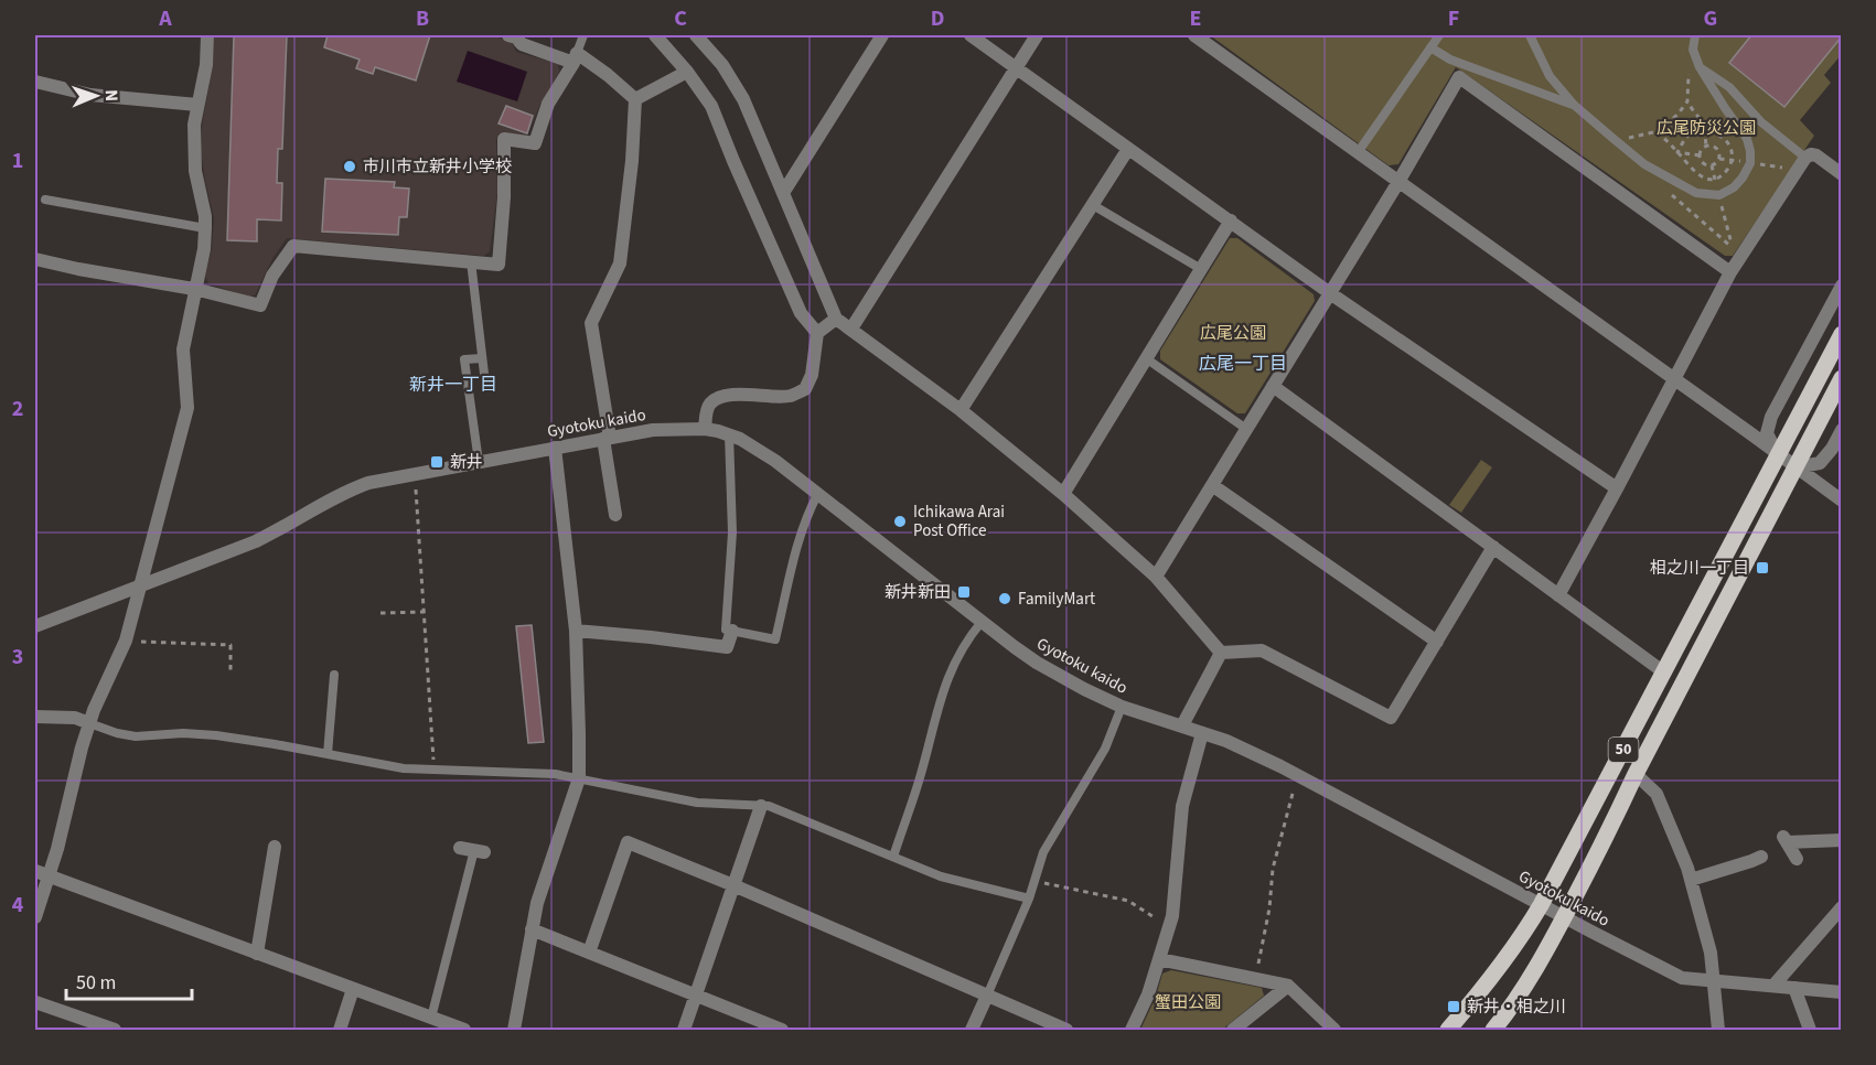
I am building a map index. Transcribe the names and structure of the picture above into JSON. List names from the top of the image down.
{
  "streets": {
    "main road": ["50"],
    "street": ["Gyotoku kaido"]
  },
  "crossings": [
    ["Gyotoku kaido", "50"]
  ],
  "districts": ["広尾一丁目", "新井一丁目"],
  "parks": ["広尾防災公園", "広尾公園", "蟹田公園"],
  "places": {
    "other": ["市川市立新井小学校", "Ichikawa Arai Post Office", "FamilyMart"],
    "transit": [
      "新井",
      "相之川一丁目",
      "新井新田",
      "新井・相之川"
    ]
  },
  "scale_bar": "50 m",
  "north": "right",
  "grid": {
    "columns": [
      "A",
      "B",
      "C",
      "D",
      "E",
      "F",
      "G"
    ],
    "rows": [
      "1",
      "2",
      "3",
      "4"
    ]
  }
}
